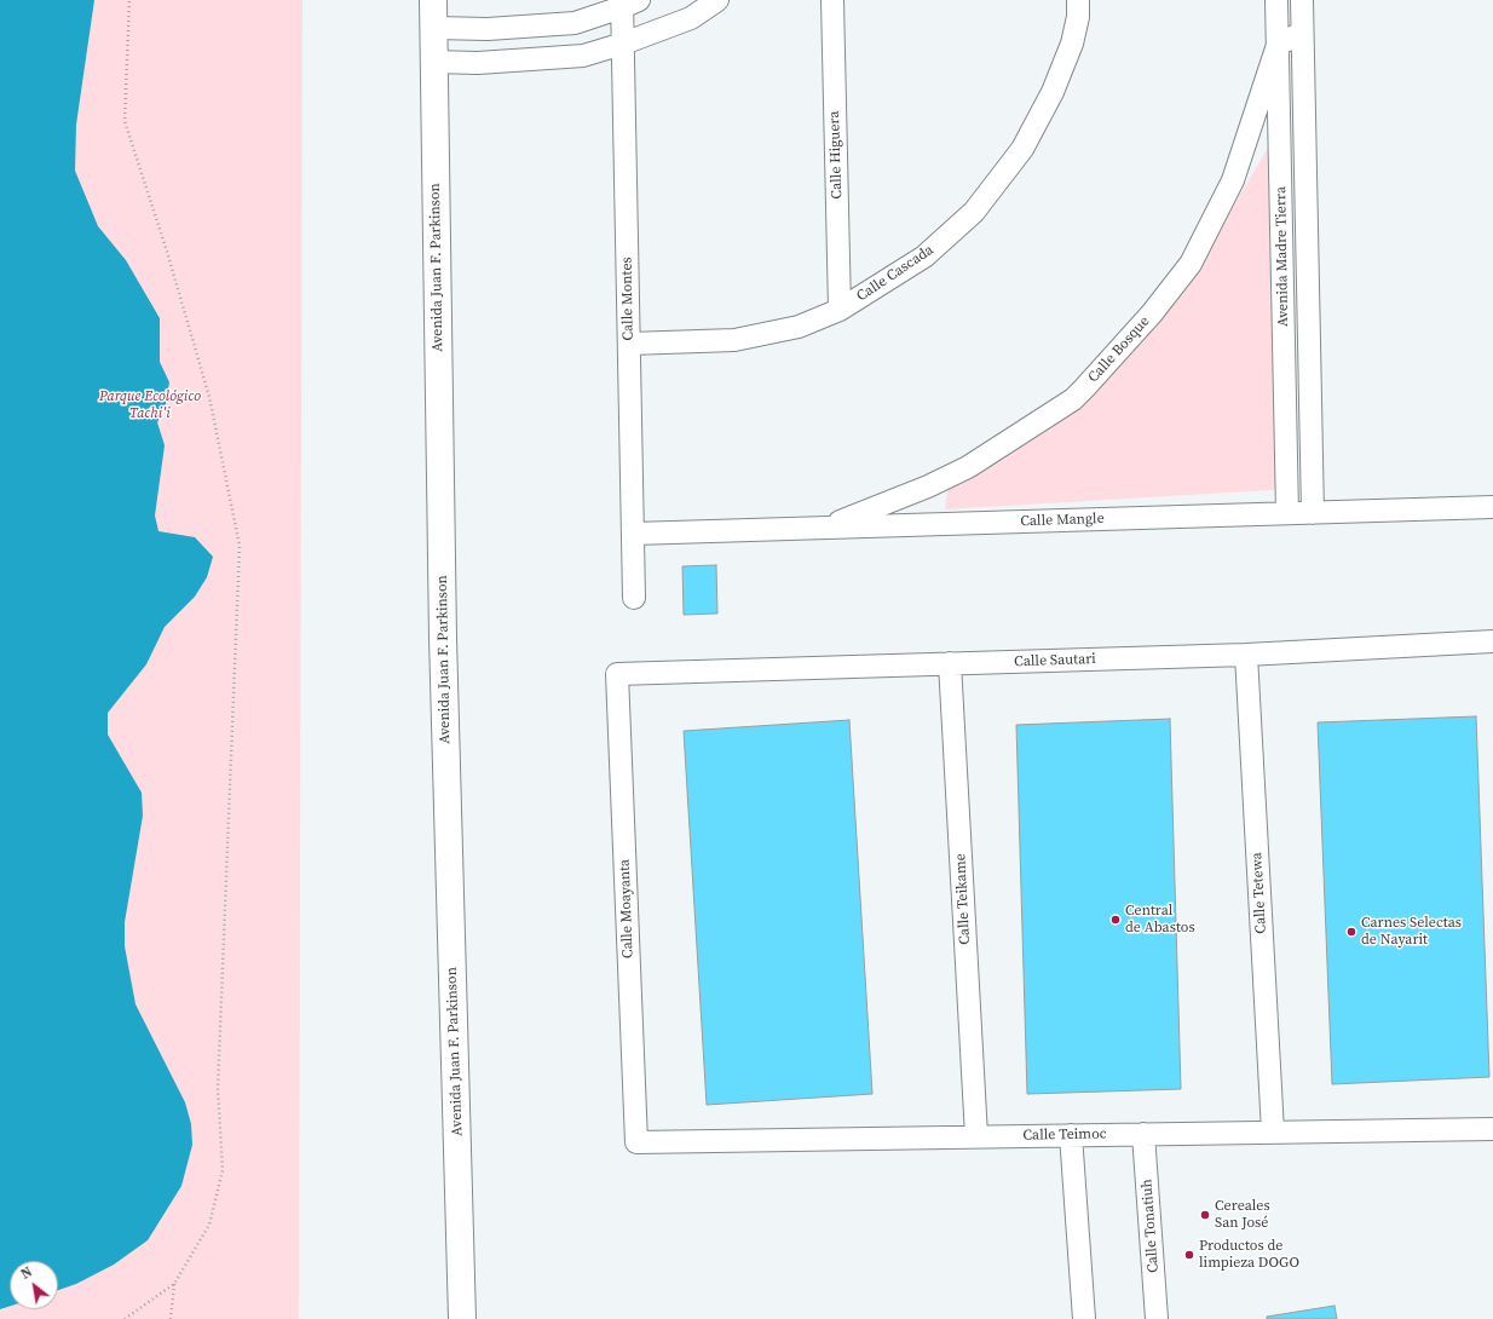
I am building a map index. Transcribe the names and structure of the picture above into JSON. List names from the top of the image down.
{
  "streets": {
    "main road": ["Avenida Juan F. Parkinson"],
    "street": [
      "Calle Higuera",
      "Avenida Madre Tierra",
      "Calle Cascada",
      "Calle Montes",
      "Calle Bosque",
      "Calle Mangle",
      "Calle Sautari",
      "Calle Tetewa",
      "Calle Teikame",
      "Calle Moayanta",
      "Calle Teimoc",
      "Calle Tonatiuh"
    ]
  },
  "crossings": [
    ["Calle Higuera", "Calle Cascada"],
    ["Avenida Madre Tierra", "Calle Bosque"],
    ["Avenida Madre Tierra", "Calle Mangle"],
    ["Calle Cascada", "Calle Montes"],
    ["Calle Montes", "Calle Mangle"],
    ["Calle Bosque", "Calle Mangle"],
    ["Calle Sautari", "Calle Tetewa"],
    ["Calle Sautari", "Calle Teikame"],
    ["Calle Sautari", "Calle Moayanta"],
    ["Calle Tetewa", "Calle Teimoc"],
    ["Calle Teikame", "Calle Teimoc"],
    ["Calle Moayanta", "Calle Teimoc"],
    ["Calle Teimoc", "Calle Tonatiuh"]
  ],
  "parks": ["Parque Ecológico Tachi'i"],
  "places": [
    "Central de Abastos",
    "Carnes Selectas de Nayarit",
    "Cereales San José",
    "Productos de limpieza DOGO"
  ],
  "north": "top left"
}
